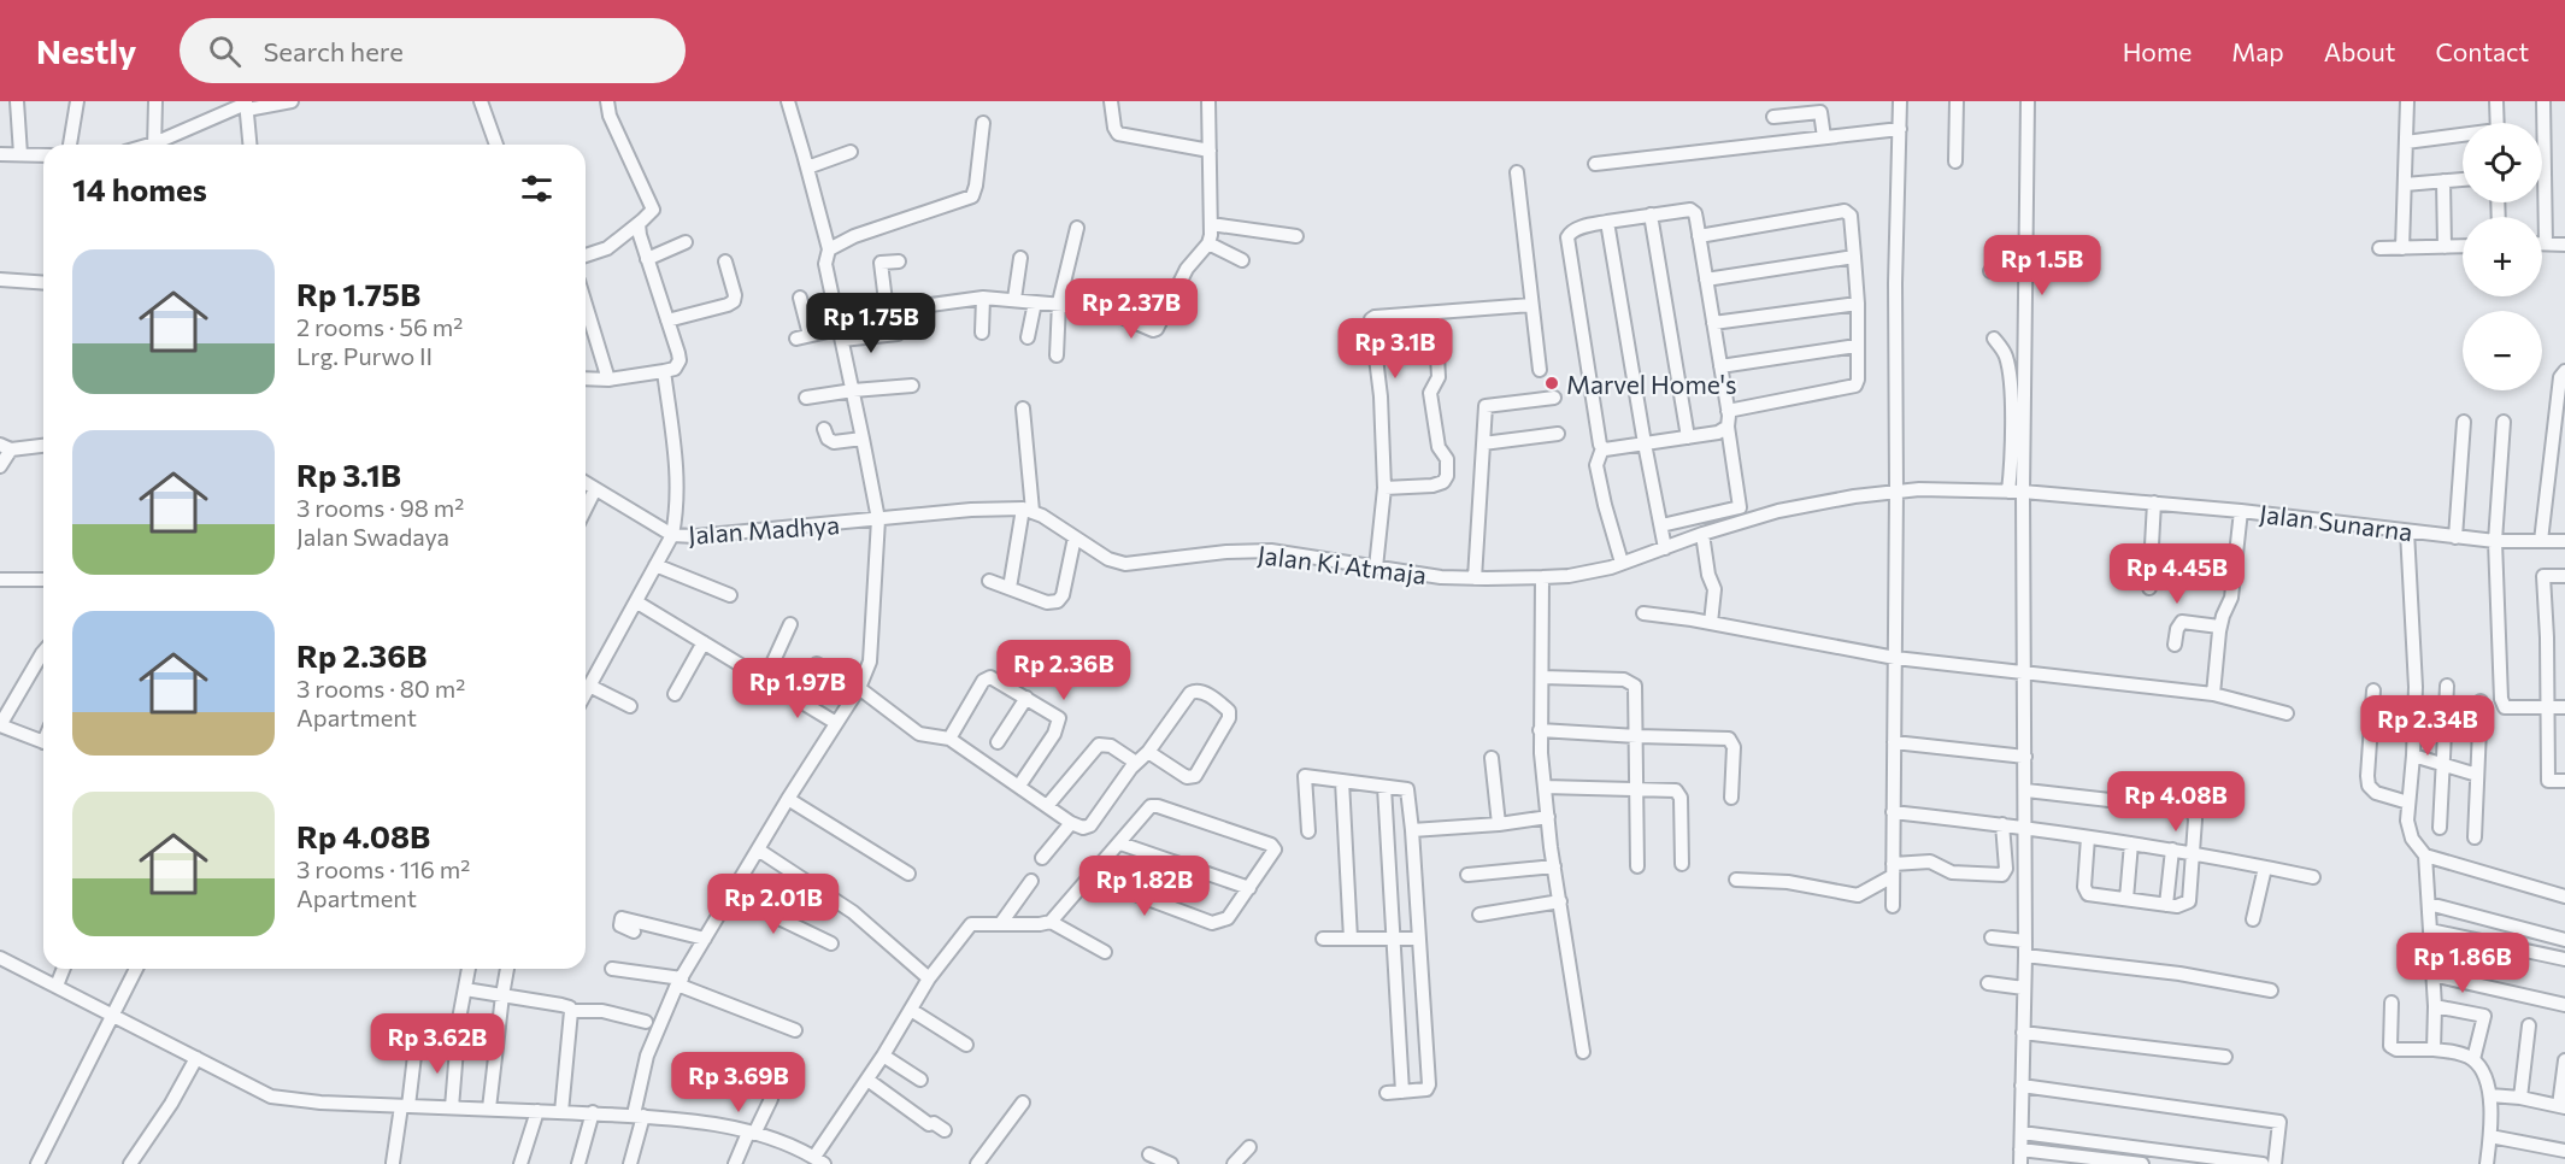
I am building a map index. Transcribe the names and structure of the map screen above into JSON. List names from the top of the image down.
{
  "streets": {
    "street": ["Jalan Sunarna", "Jalan Madhya", "Jalan Ki Atmaja"]
  },
  "crossings": [
    ["Jalan Sunarna", "Jalan Ki Atmaja"]
  ],
  "places": ["Marvel Home's"],
  "page": {
    "header": "Nestly",
    "search": "Search here",
    "nav": [
      "Home",
      "Map",
      "About",
      "Contact"
    ],
    "map_buttons": ["+", "−"],
    "heading": "14 homes",
    "list": [
      {
        "name": "Rp 1.75B",
        "note": "2 rooms · 56 m² · Lrg. Purwo II"
      },
      {
        "name": "Rp 3.1B",
        "note": "3 rooms · 98 m² · Jalan Swadaya"
      },
      {
        "name": "Rp 2.36B",
        "note": "3 rooms · 80 m² · Apartment"
      },
      {
        "name": "Rp 4.08B",
        "note": "3 rooms · 116 m² · Apartment"
      }
    ],
    "price": [
      "Rp 1.5B",
      "Rp 2.37B",
      "Rp 1.75B",
      "Rp 3.1B",
      "Rp 4.45B",
      "Rp 2.36B",
      "Rp 1.97B",
      "Rp 2.34B",
      "Rp 4.08B",
      "Rp 1.82B",
      "Rp 2.01B",
      "Rp 1.86B",
      "Rp 3.62B",
      "Rp 3.69B"
    ]
  }
}
